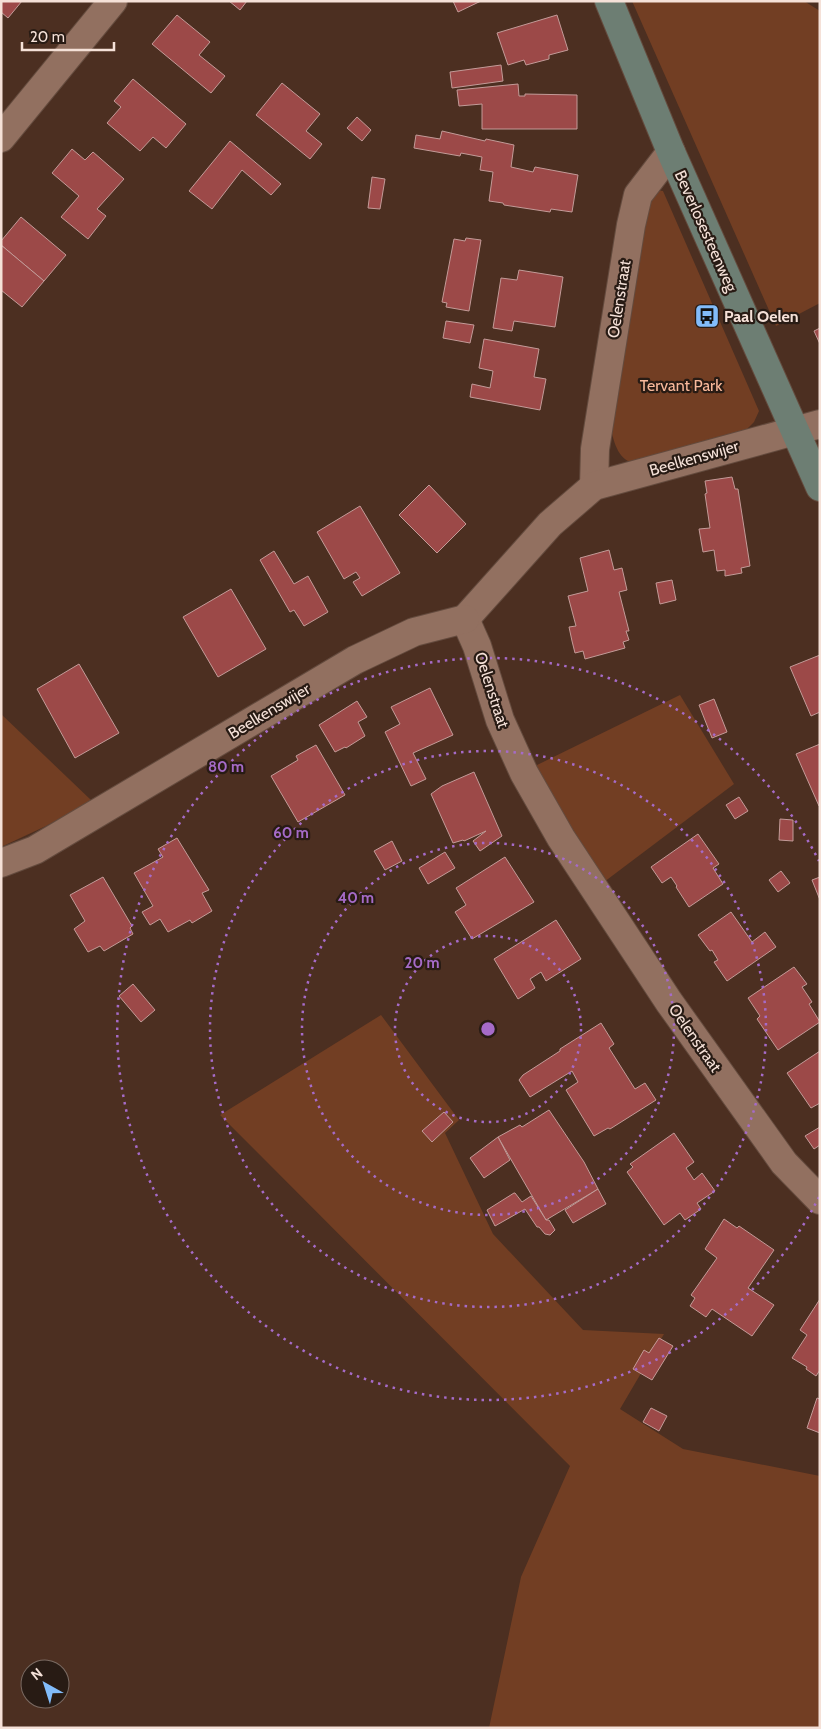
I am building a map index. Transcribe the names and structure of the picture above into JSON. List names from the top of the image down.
{
  "streets": {
    "street": ["Beverlosesteenweg", "Oelenstraat", "Beelkenswijer"]
  },
  "crossings": [
    ["Beverlosesteenweg", "Oelenstraat"],
    ["Beverlosesteenweg", "Beelkenswijer"],
    ["Oelenstraat", "Beelkenswijer"]
  ],
  "parks": ["Tervant Park"],
  "places": {
    "bus stop": ["Paal Oelen"]
  },
  "scale_bar": "20 m",
  "north": "top left",
  "rings": [
    "80 m",
    "60 m",
    "40 m",
    "20 m"
  ]
}
